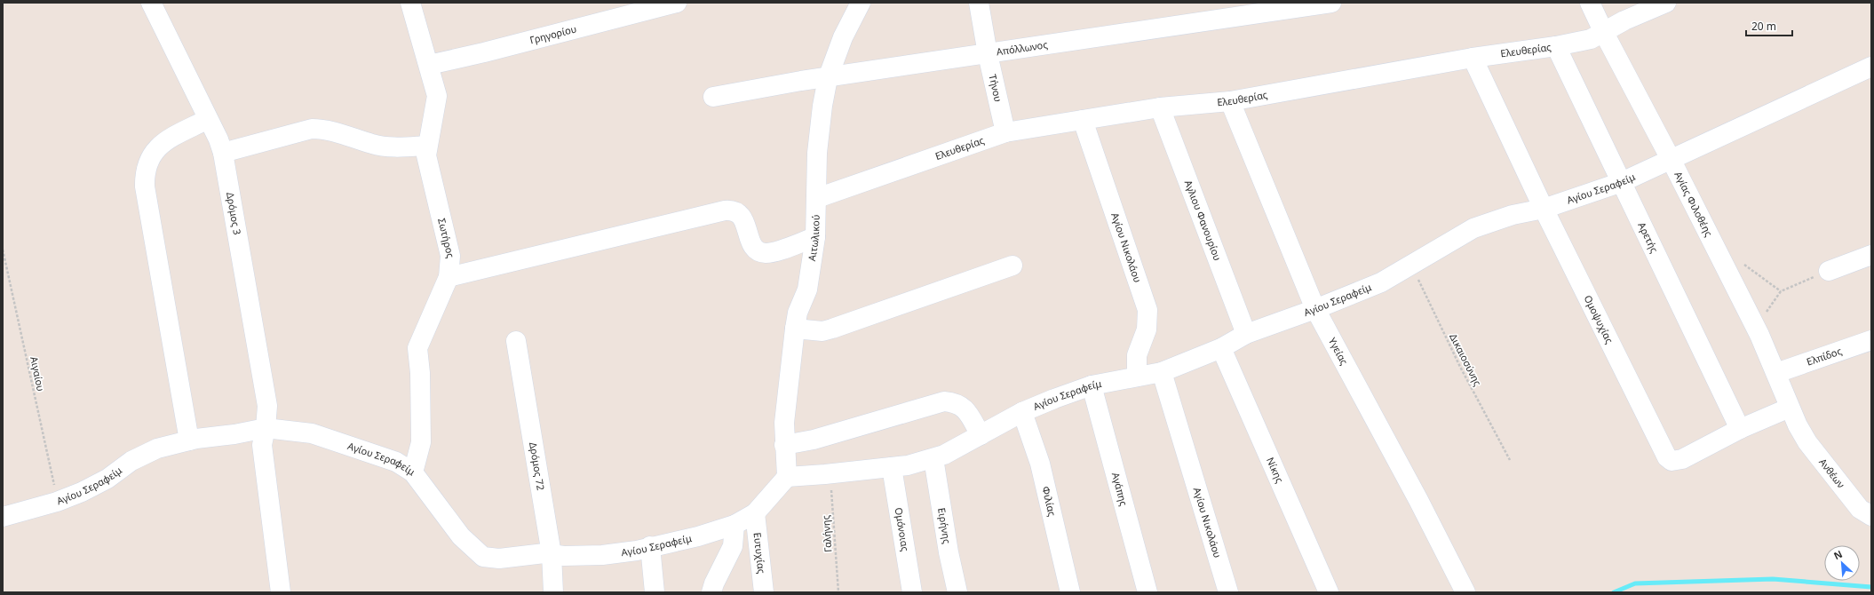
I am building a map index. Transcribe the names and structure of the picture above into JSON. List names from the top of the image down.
{
  "streets": {
    "street": [
      "Γρηγορίου",
      "Απόλλωνος",
      "Ελευθερίας",
      "Τήνου",
      "Αγίου Σεραφείμ",
      "Αγίας Φιλοθέης",
      "Δρόμος 3",
      "Αγλιου Φανουρίου",
      "Αιτωλικού",
      "Αρετής",
      "Σωτήρος",
      "Αγίου Νικολάου",
      "Ομοψυχίας",
      "Υγείας",
      "Ελπίδος",
      "Δρόμος 72",
      "Νίκης",
      "Ανθέων",
      "Αγάπης",
      "Φιλίας",
      "Ειρήνης",
      "Ομόνοιας",
      "Ευτυχίας"
    ],
    "path": ["Δικαιοσύνης", "Αιγαίου", "Γαλήνης"]
  },
  "crossings": [
    ["Γρηγορίου", "Σωτήρος"],
    ["Απόλλωνος", "Τήνου"],
    ["Απόλλωνος", "Αιτωλικού"],
    ["Ελευθερίας", "Τήνου"],
    ["Ελευθερίας", "Αγίας Φιλοθέης"],
    ["Ελευθερίας", "Αγλιου Φανουρίου"],
    ["Ελευθερίας", "Αιτωλικού"],
    ["Ελευθερίας", "Αρετής"],
    ["Ελευθερίας", "Αγίου Νικολάου"],
    ["Ελευθερίας", "Ομοψυχίας"],
    ["Ελευθερίας", "Υγείας"],
    ["Αγίου Σεραφείμ", "Αγίας Φιλοθέης"],
    ["Αγίου Σεραφείμ", "Δρόμος 3"],
    ["Αγίου Σεραφείμ", "Αγλιου Φανουρίου"],
    ["Αγίου Σεραφείμ", "Αιτωλικού"],
    ["Αγίου Σεραφείμ", "Αρετής"],
    ["Αγίου Σεραφείμ", "Σωτήρος"],
    ["Αγίου Σεραφείμ", "Αγίου Νικολάου"],
    ["Αγίου Σεραφείμ", "Ομοψυχίας"],
    ["Αγίου Σεραφείμ", "Υγείας"],
    ["Αγίου Σεραφείμ", "Δικαιοσύνης"],
    ["Αγίου Σεραφείμ", "Αιγαίου"],
    ["Αγίου Σεραφείμ", "Δρόμος 72"],
    ["Αγίου Σεραφείμ", "Νίκης"],
    ["Αγίου Σεραφείμ", "Αγάπης"],
    ["Αγίου Σεραφείμ", "Φιλίας"],
    ["Αγίου Σεραφείμ", "Ειρήνης"],
    ["Αγίου Σεραφείμ", "Ομόνοιας"],
    ["Αγίου Σεραφείμ", "Γαλήνης"],
    ["Αγίου Σεραφείμ", "Ευτυχίας"],
    ["Αγίας Φιλοθέης", "Ομοψυχίας"],
    ["Αγίας Φιλοθέης", "Ελπίδος"],
    ["Αγίας Φιλοθέης", "Ανθέων"],
    ["Αρετής", "Ομοψυχίας"],
    ["Ομοψυχίας", "Ανθέων"]
  ],
  "scale_bar": "20 m",
  "north": "top left"
}
